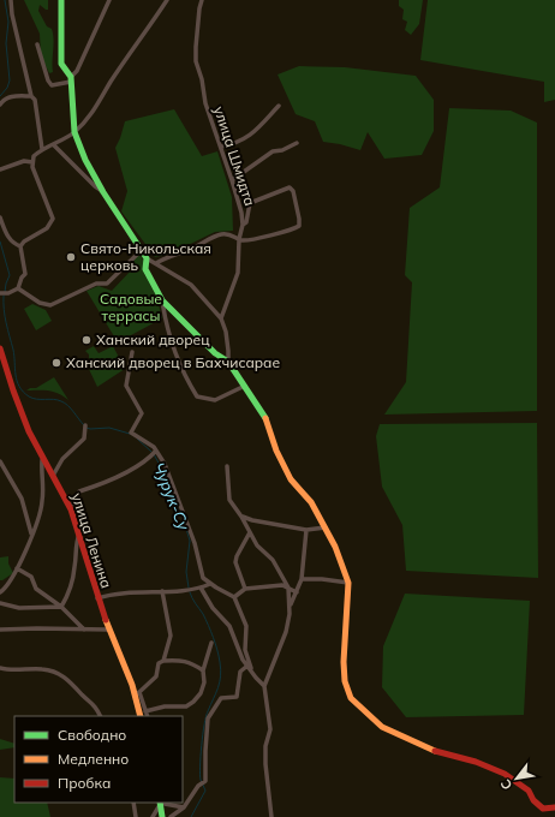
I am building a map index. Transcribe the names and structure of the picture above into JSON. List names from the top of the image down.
{
  "streets": {
    "street": ["улица Шмидта", "улица Ленина"]
  },
  "water": ["Чурук-Су"],
  "parks": ["Садовые террасы"],
  "places": ["Свято-Никольская церковь", "Ханский дворец", "Ханский дворец в Бахчисарае"],
  "legend": ["Свободно", "Медленно", "Пробка"],
  "north": "bottom left"
}
